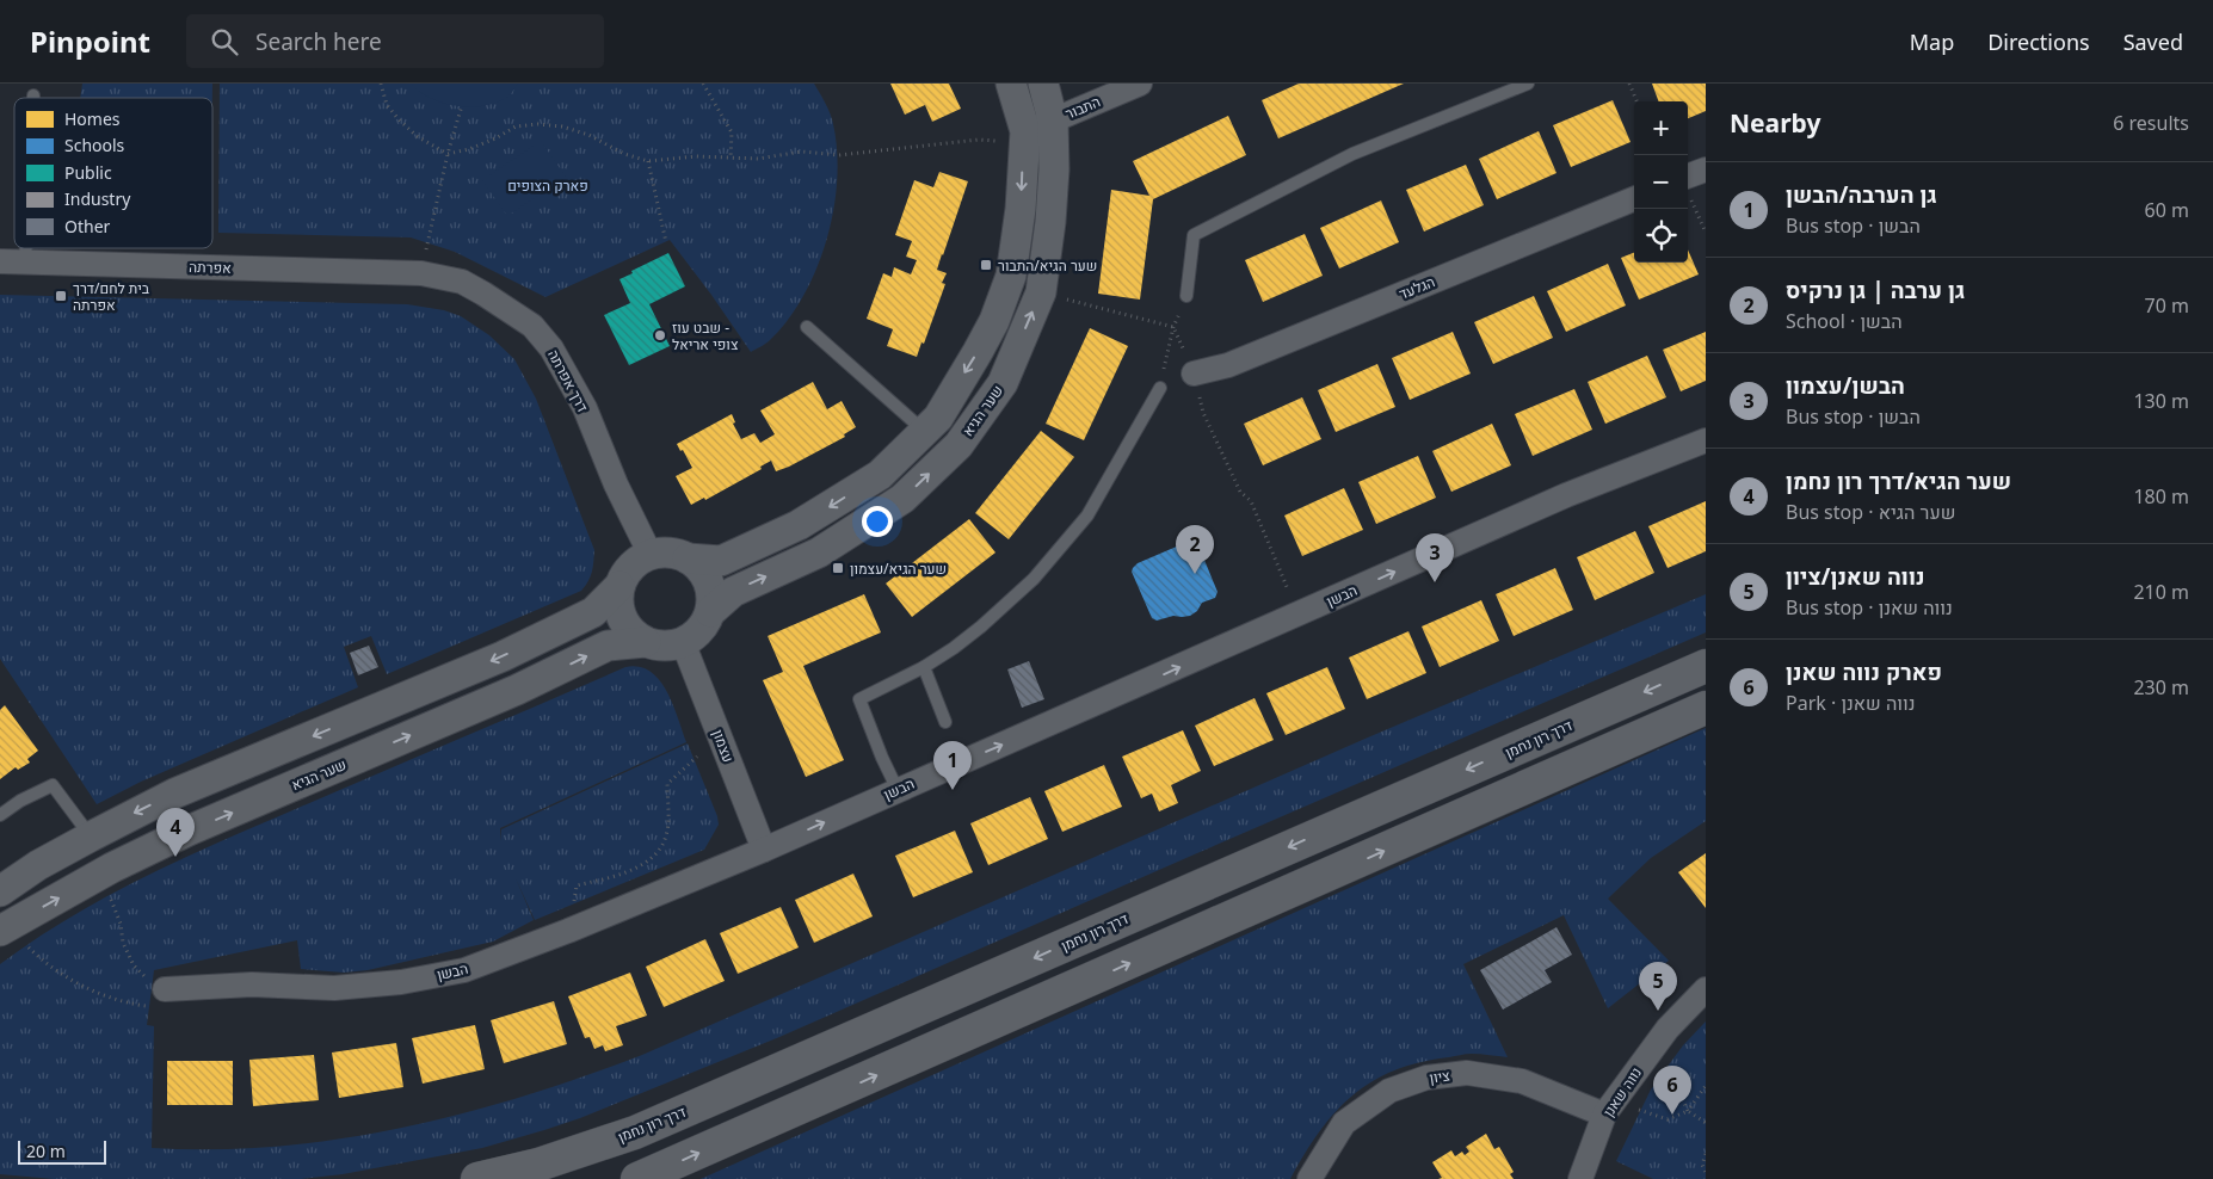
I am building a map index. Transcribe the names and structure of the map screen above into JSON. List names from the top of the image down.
{
  "streets": {
    "main road": ["דרך רון נחמן"],
    "street": [
      "התבור",
      "אפרתה",
      "הגלעד",
      "דרך אפרתה",
      "שער הגיא",
      "הבשן",
      "עצמון",
      "ציון",
      "נווה שאנן"
    ]
  },
  "crossings": [
    ["התבור", "שער הגיא"],
    ["אפרתה", "דרך אפרתה"],
    ["דרך אפרתה", "שער הגיא"],
    ["דרך אפרתה", "עצמון"],
    ["שער הגיא", "עצמון"],
    ["הבשן", "עצמון"],
    ["ציון", "נווה שאנן"]
  ],
  "one_way": ["הבשן"],
  "parks": ["פארק הצופים"],
  "places": {
    "transit": ["שער הגיא/התבור", "בית לחם/דרך אפרתה", "שער הגיא/עצמון"],
    "other": ["שבט עוז - צופי אריאל"]
  },
  "legend": [
    "Homes",
    "Schools",
    "Public",
    "Industry",
    "Other"
  ],
  "scale_bar": "20 m",
  "page": {
    "header": "Pinpoint",
    "search": "Search here",
    "nav": ["Map", "Directions", "Saved"],
    "heading": ["Nearby", "6 results"],
    "map_buttons": ["+", "−"],
    "list": [
      {
        "mark": "1",
        "name": "גן הערבה/הבשן",
        "note": "Bus stop · הבשן",
        "value": "60 m"
      },
      {
        "mark": "2",
        "name": "גן ערבה | גן נרקיס",
        "note": "School · הבשן",
        "value": "70 m"
      },
      {
        "mark": "3",
        "name": "הבשן/עצמון",
        "note": "Bus stop · הבשן",
        "value": "130 m"
      },
      {
        "mark": "4",
        "name": "שער הגיא/דרך רון נחמן",
        "note": "Bus stop · שער הגיא",
        "value": "180 m"
      },
      {
        "mark": "5",
        "name": "נווה שאנן/ציון",
        "note": "Bus stop · נווה שאנן",
        "value": "210 m"
      },
      {
        "mark": "6",
        "name": "פארק נווה שאנן",
        "note": "Park · נווה שאנן",
        "value": "230 m"
      }
    ],
    "pins": [
      "2",
      "3",
      "1",
      "4",
      "5",
      "6"
    ],
    "scale": "20 m"
  }
}
